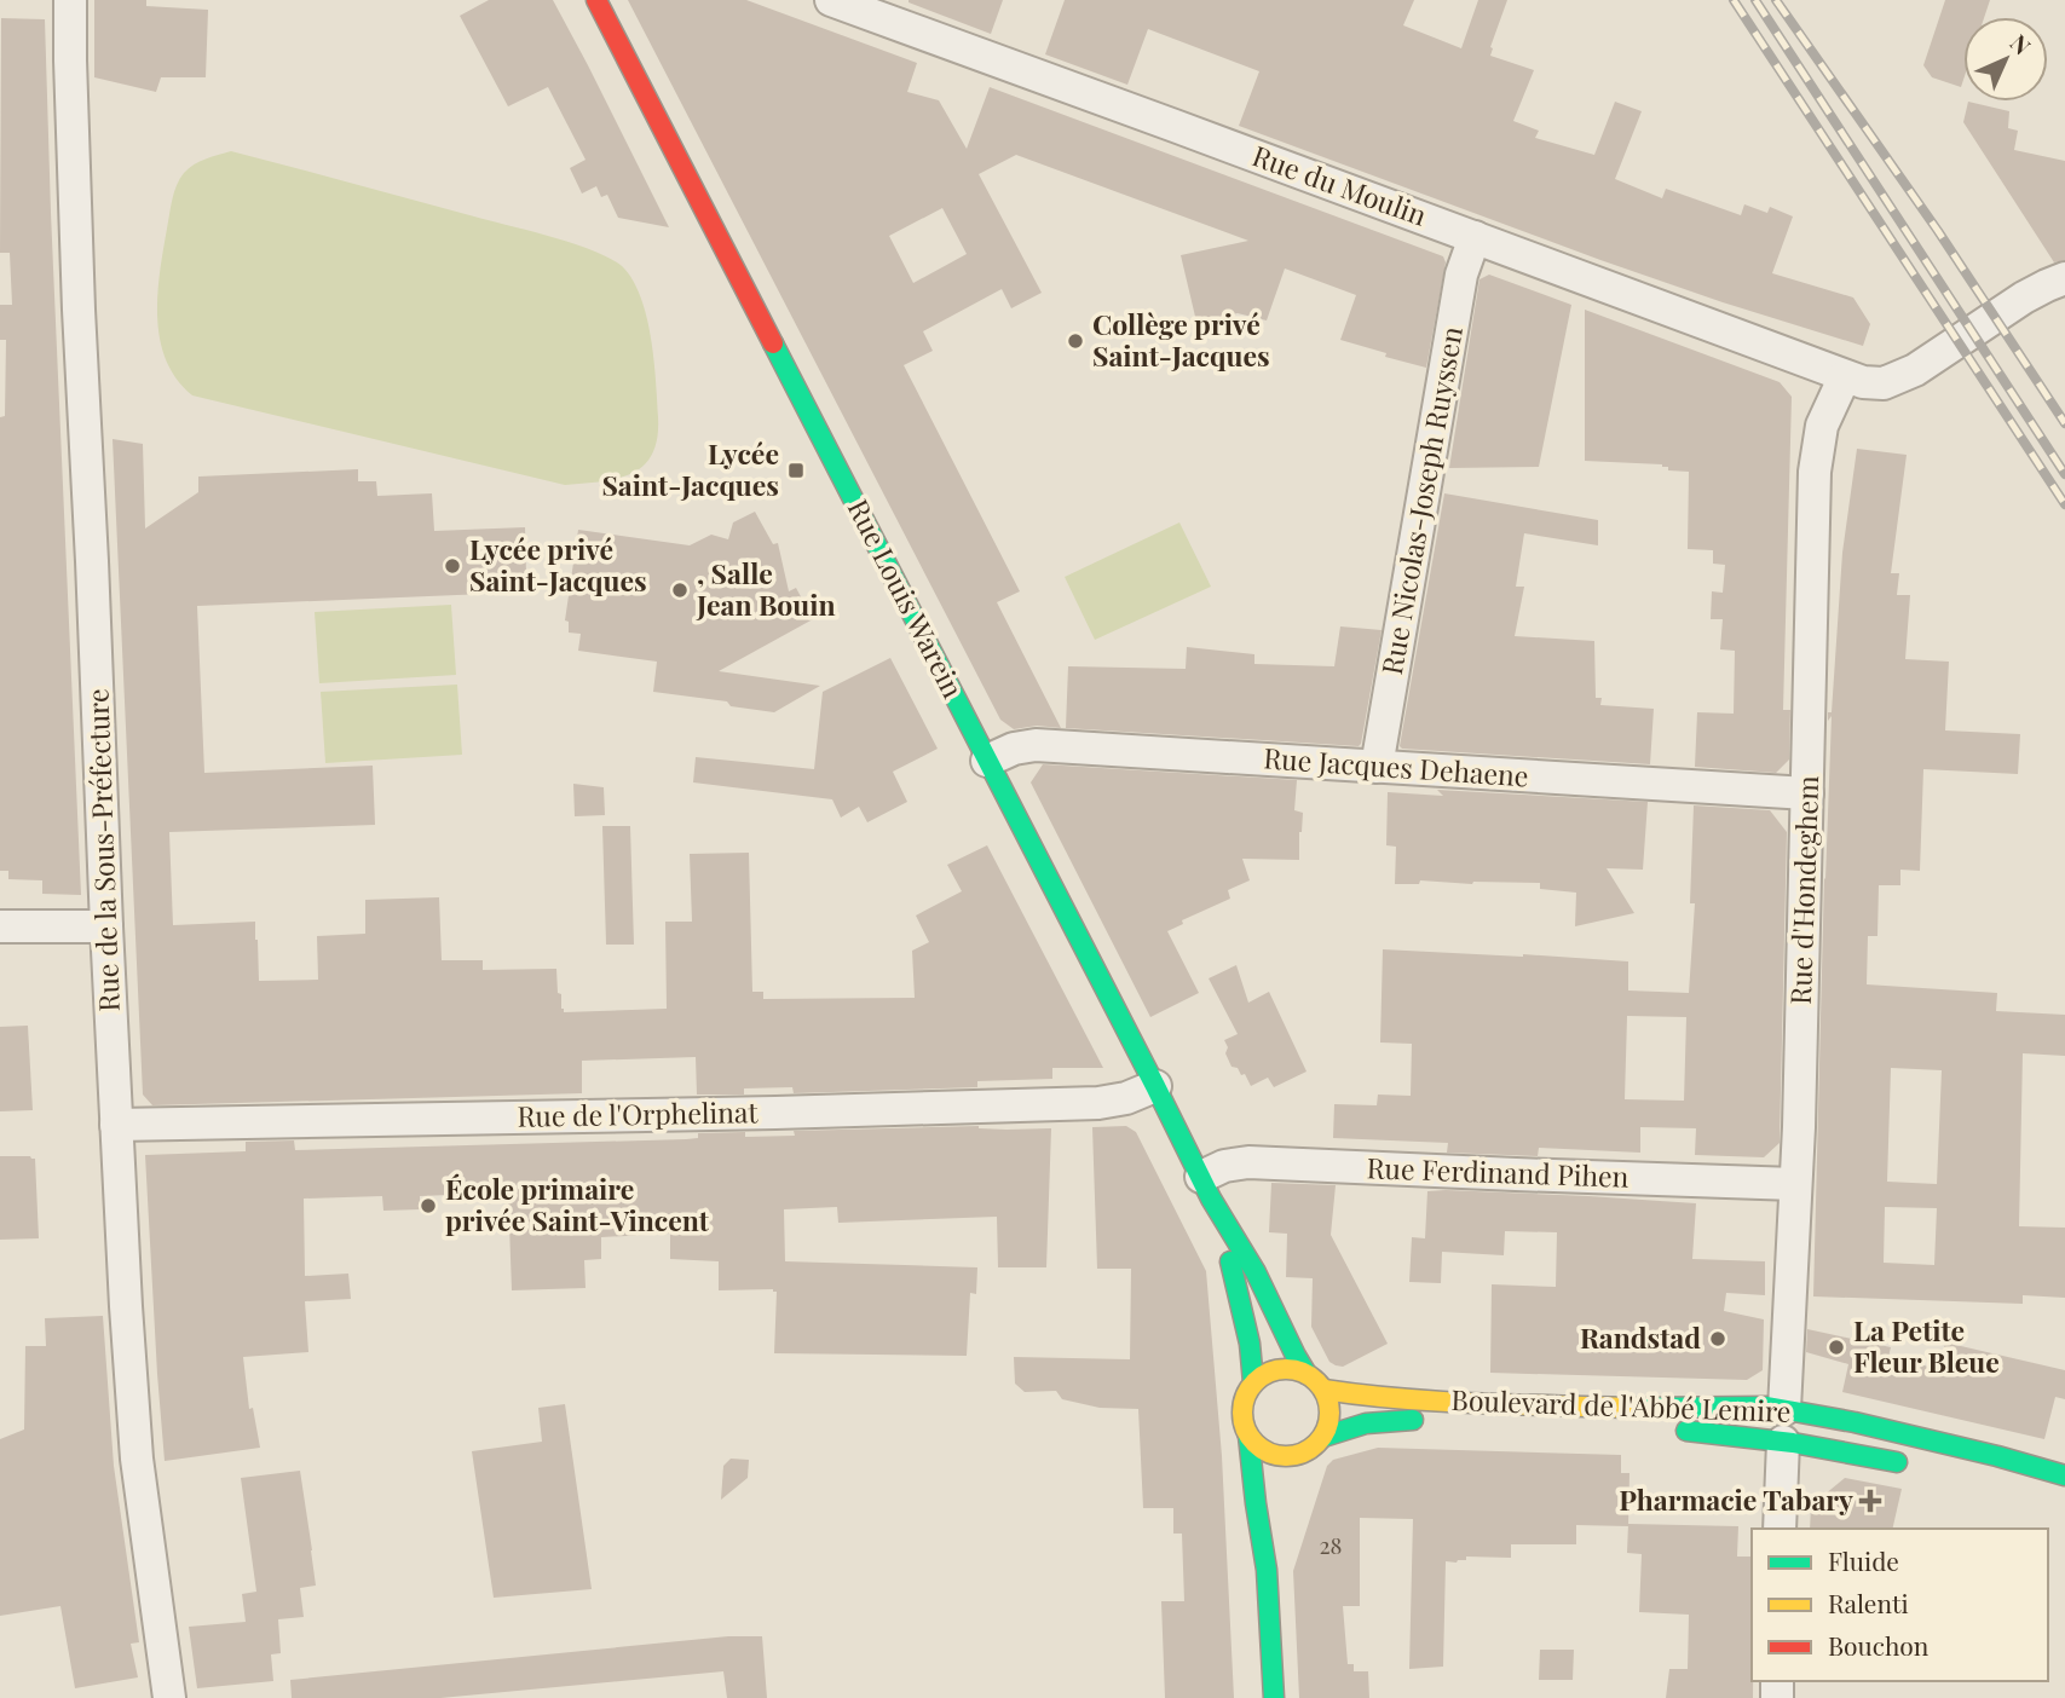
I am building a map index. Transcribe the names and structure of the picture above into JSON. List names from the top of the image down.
{
  "streets": {
    "main road": ["Rue Louis Warein", "Boulevard de l'Abbé Lemire"],
    "street": [
      "Rue du Moulin",
      "Rue Nicolas-Joseph Ruyssen",
      "Rue Jacques Dehaene",
      "Rue de la Sous-Préfecture",
      "Rue d'Hondeghem",
      "Rue de l'Orphelinat",
      "Rue Ferdinand Pihen"
    ]
  },
  "crossings": [
    ["Rue du Moulin", "Rue Nicolas-Joseph Ruyssen"],
    ["Rue du Moulin", "Rue d'Hondeghem"],
    ["Rue Nicolas-Joseph Ruyssen", "Rue Jacques Dehaene"],
    ["Rue Louis Warein", "Rue Jacques Dehaene"],
    ["Rue Louis Warein", "Rue de l'Orphelinat"],
    ["Rue Louis Warein", "Rue Ferdinand Pihen"],
    ["Rue Louis Warein", "Boulevard de l'Abbé Lemire"],
    ["Rue Jacques Dehaene", "Rue d'Hondeghem"],
    ["Rue de la Sous-Préfecture", "Rue de l'Orphelinat"],
    ["Rue d'Hondeghem", "Rue Ferdinand Pihen"],
    ["Rue d'Hondeghem", "Boulevard de l'Abbé Lemire"]
  ],
  "places": {
    "other": [
      "Collège privé Saint-Jacques",
      "Lycée privé Saint-Jacques",
      ", Salle Jean Bouin",
      "École primaire privée Saint-Vincent",
      "Randstad",
      "La Petite Fleur Bleue"
    ],
    "transit": ["Lycée Saint-Jacques"],
    "health": ["Pharmacie Tabary"]
  },
  "house_numbers": ["28"],
  "legend": ["Fluide", "Ralenti", "Bouchon"],
  "north": "top right"
}
